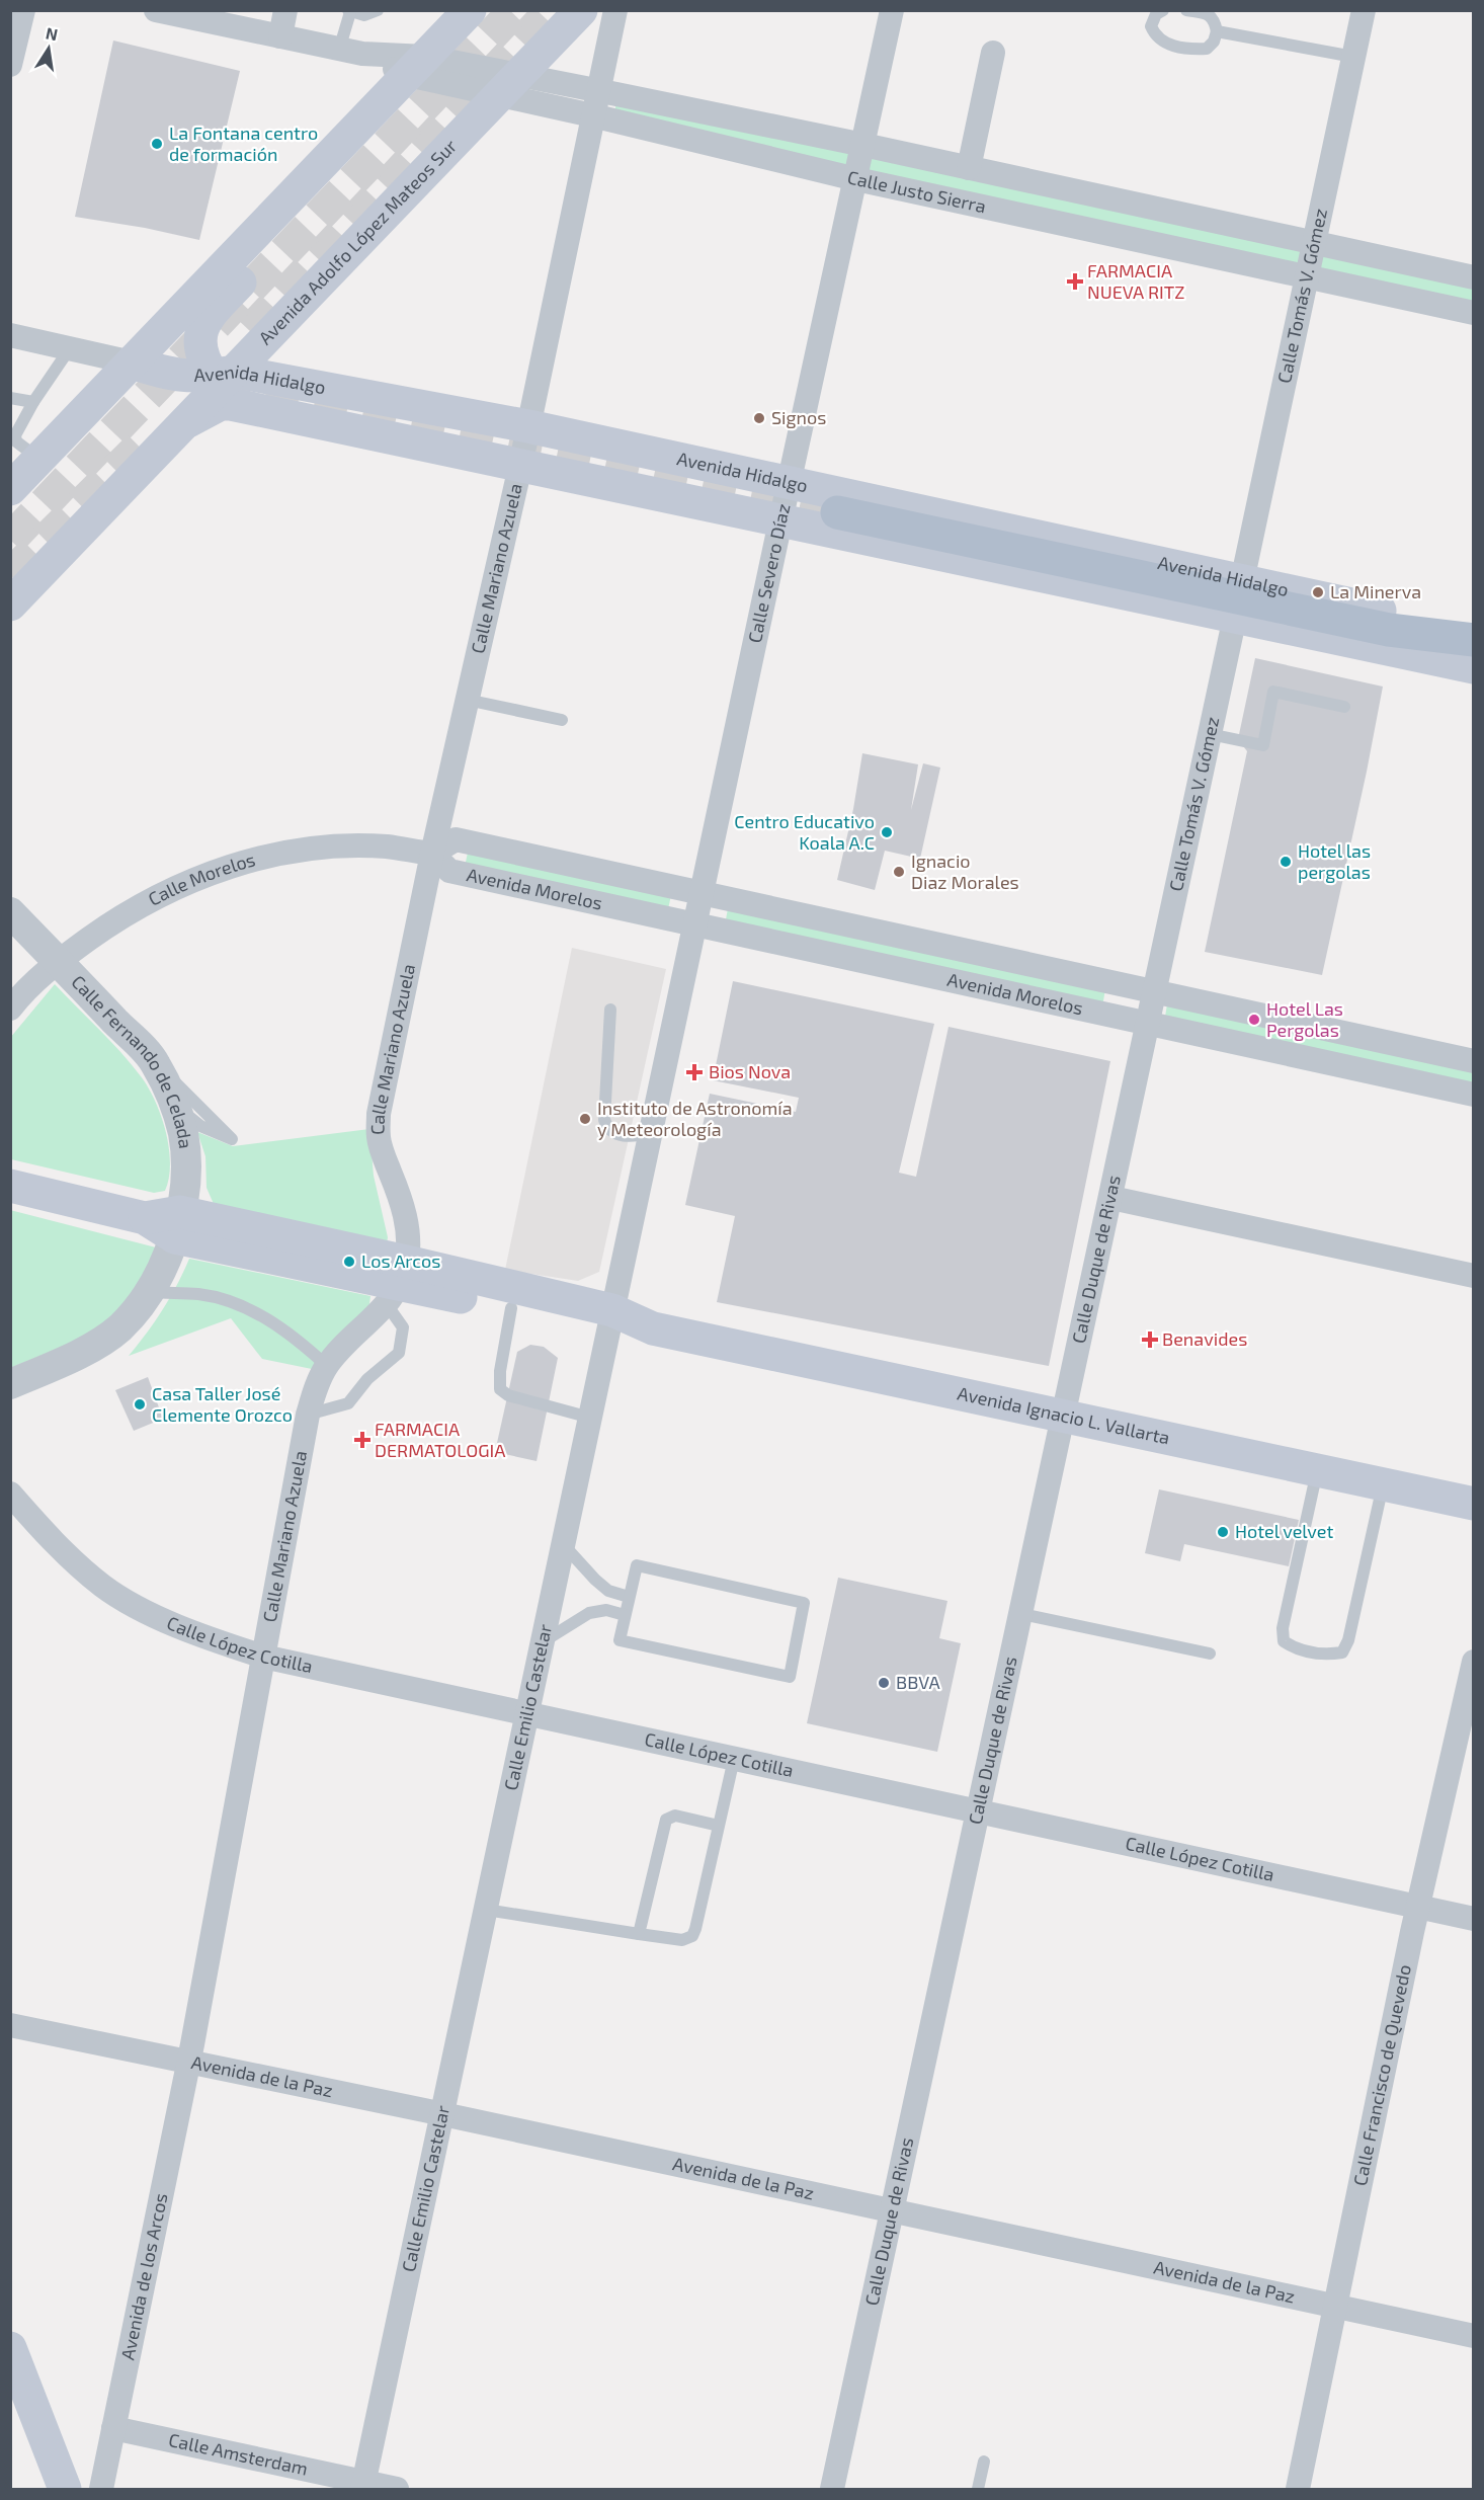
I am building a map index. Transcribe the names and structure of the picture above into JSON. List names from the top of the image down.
{
  "streets": {
    "main road": ["Avenida Adolfo López Mateos Sur", "Avenida Hidalgo", "Avenida Ignacio L. Vallarta"],
    "street": [
      "Calle Justo Sierra",
      "Calle Tomás V. Gómez",
      "Calle Mariano Azuela",
      "Calle Severo Díaz",
      "Calle Morelos",
      "Avenida Morelos",
      "Calle Fernando de Celada",
      "Calle Duque de Rivas",
      "Calle López Cotilla",
      "Calle Emilio Castelar",
      "Calle Francisco de Quevedo",
      "Avenida de la Paz",
      "Avenida de los Arcos",
      "Calle Amsterdam"
    ]
  },
  "crossings": [
    ["Calle Justo Sierra", "Avenida Adolfo López Mateos Sur"],
    ["Calle Justo Sierra", "Calle Tomás V. Gómez"],
    ["Calle Justo Sierra", "Calle Mariano Azuela"],
    ["Calle Justo Sierra", "Calle Severo Díaz"],
    ["Avenida Adolfo López Mateos Sur", "Avenida Hidalgo"],
    ["Calle Tomás V. Gómez", "Avenida Hidalgo"],
    ["Calle Tomás V. Gómez", "Avenida Morelos"],
    ["Calle Tomás V. Gómez", "Calle Duque de Rivas"],
    ["Avenida Hidalgo", "Calle Mariano Azuela"],
    ["Avenida Hidalgo", "Calle Severo Díaz"],
    ["Calle Mariano Azuela", "Calle Morelos"],
    ["Calle Mariano Azuela", "Avenida Morelos"],
    ["Calle Mariano Azuela", "Avenida Ignacio L. Vallarta"],
    ["Calle Mariano Azuela", "Calle López Cotilla"],
    ["Calle Mariano Azuela", "Avenida de la Paz"],
    ["Calle Mariano Azuela", "Avenida de los Arcos"],
    ["Calle Severo Díaz", "Avenida Morelos"],
    ["Calle Severo Díaz", "Calle Emilio Castelar"],
    ["Calle Morelos", "Avenida Morelos"],
    ["Calle Morelos", "Calle Fernando de Celada"],
    ["Avenida Morelos", "Calle Duque de Rivas"],
    ["Avenida Morelos", "Calle Emilio Castelar"],
    ["Calle Fernando de Celada", "Avenida Ignacio L. Vallarta"],
    ["Calle Duque de Rivas", "Avenida Ignacio L. Vallarta"],
    ["Calle Duque de Rivas", "Calle López Cotilla"],
    ["Calle Duque de Rivas", "Avenida de la Paz"],
    ["Avenida Ignacio L. Vallarta", "Calle Emilio Castelar"],
    ["Calle López Cotilla", "Calle Emilio Castelar"],
    ["Calle López Cotilla", "Calle Francisco de Quevedo"],
    ["Calle Emilio Castelar", "Avenida de la Paz"],
    ["Calle Emilio Castelar", "Calle Amsterdam"],
    ["Calle Francisco de Quevedo", "Avenida de la Paz"],
    ["Avenida de la Paz", "Avenida de los Arcos"],
    ["Avenida de los Arcos", "Calle Amsterdam"]
  ],
  "places": {
    "other": [
      "La Fontana centro de formación",
      "Signos",
      "La Minerva",
      "Centro Educativo Koala A.C",
      "Hotel las pergolas",
      "Ignacio Diaz Morales",
      "Hotel Las Pergolas",
      "Instituto de Astronomía y Meteorología",
      "Los Arcos",
      "Casa Taller José Clemente Orozco",
      "Hotel velvet",
      "BBVA"
    ],
    "health": [
      "FARMACIA NUEVA RITZ",
      "Bios Nova",
      "Benavides",
      "FARMACIA DERMATOLOGIA"
    ]
  },
  "north": "top"
}
